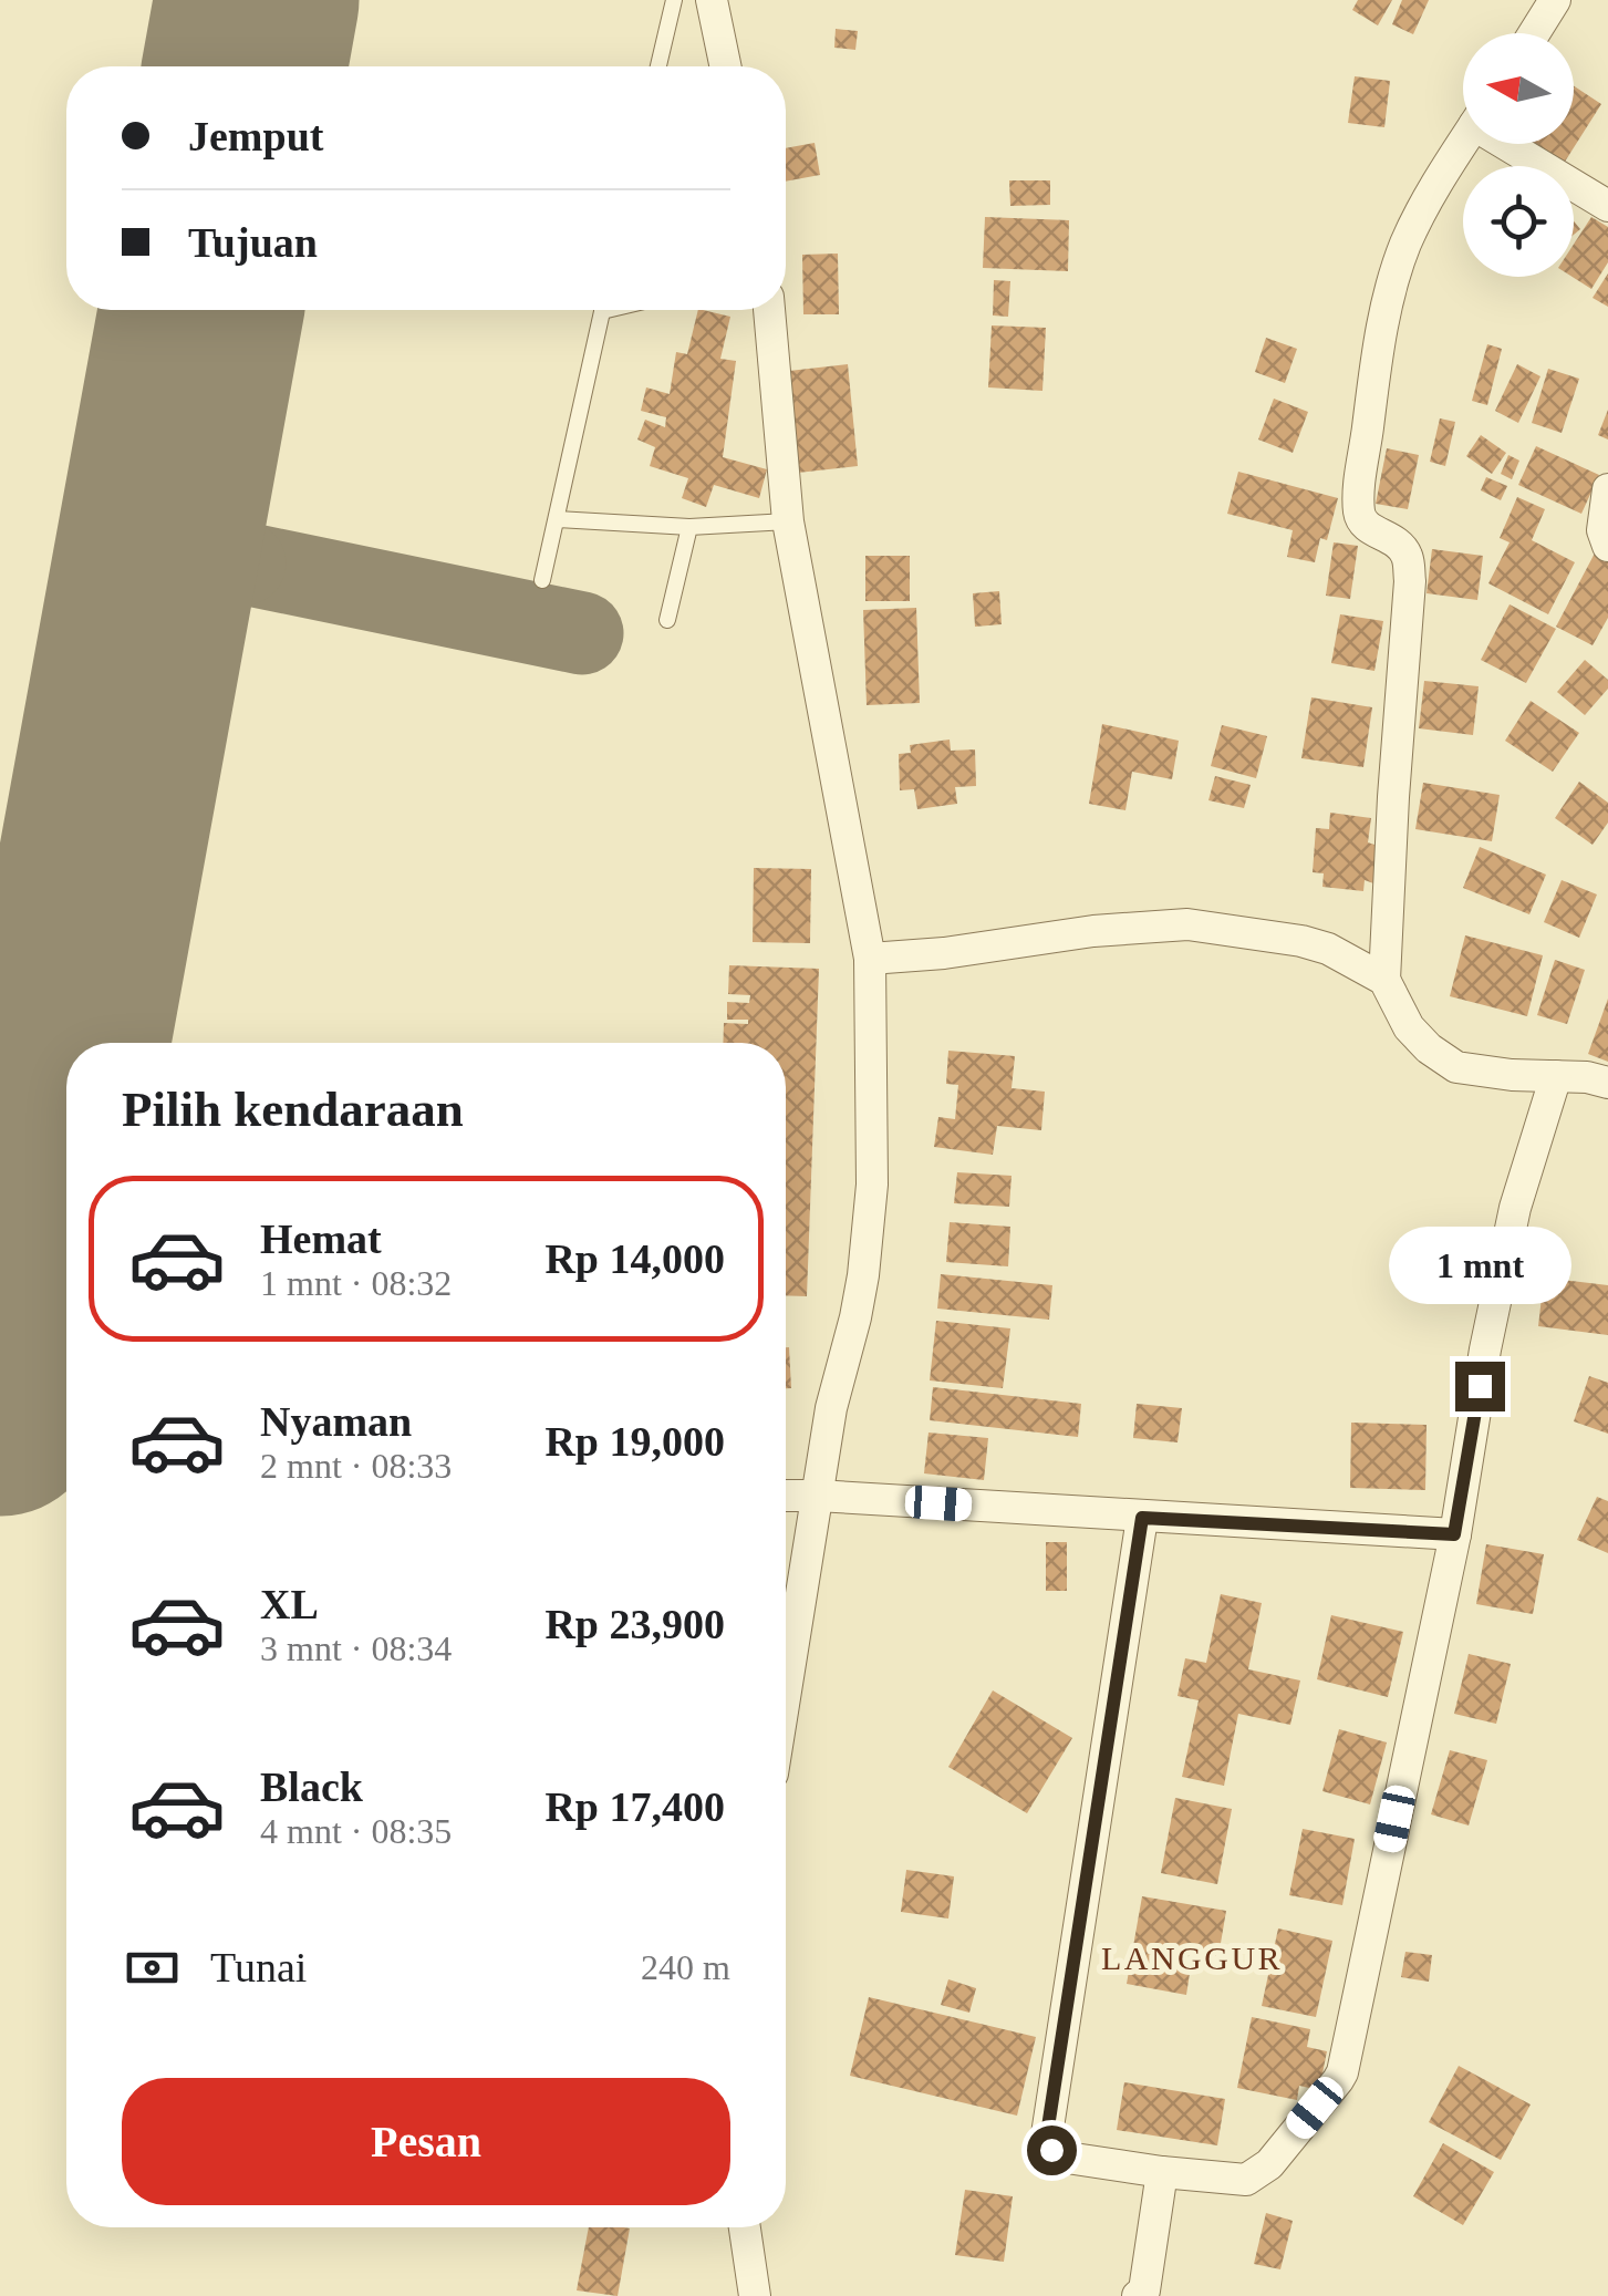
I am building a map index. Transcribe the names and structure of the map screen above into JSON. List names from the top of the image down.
{
  "districts": ["LANGGUR"],
  "north": "left",
  "page": {
    "banner": ["Jemput", "Tujuan"],
    "heading": "Pilih kendaraan",
    "list": [
      {
        "name": "Hemat",
        "note": "1 mnt · 08:32",
        "value": "Rp 14,000"
      },
      {
        "name": "Nyaman",
        "note": "2 mnt · 08:33",
        "value": "Rp 19,000"
      },
      {
        "name": "XL",
        "note": "3 mnt · 08:34",
        "value": "Rp 23,900"
      },
      {
        "name": "Black",
        "note": "4 mnt · 08:35",
        "value": "Rp 17,400"
      }
    ],
    "bubble": "1 mnt",
    "pay": ["Tunai", "240 m"],
    "buttons": "Pesan"
  }
}
